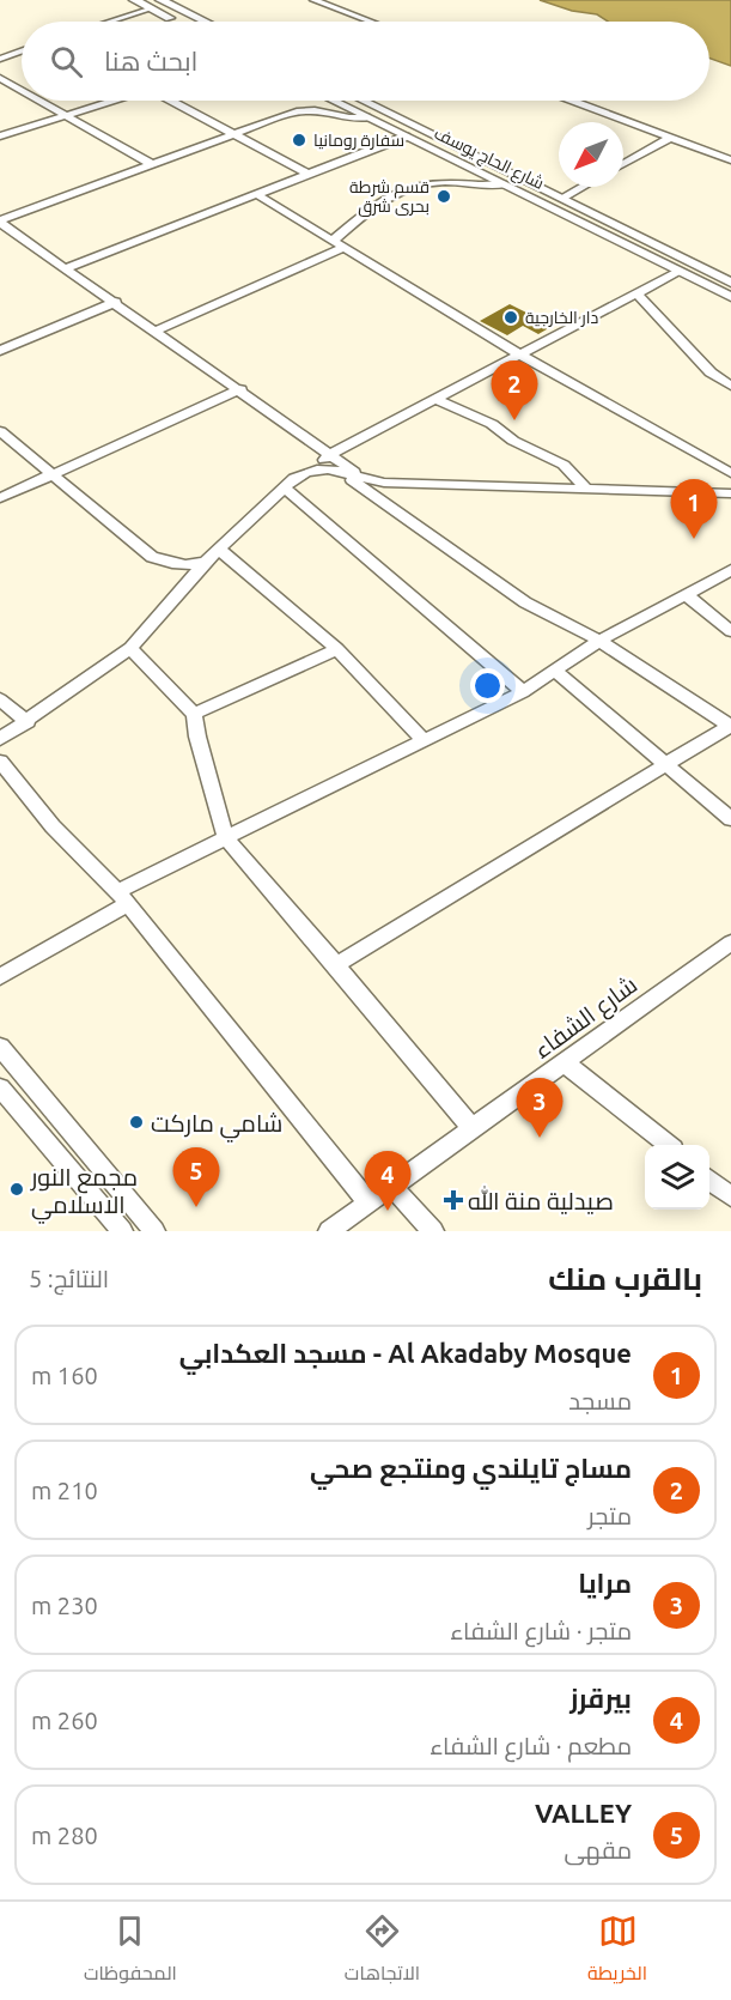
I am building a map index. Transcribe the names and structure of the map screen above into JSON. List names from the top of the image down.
{
  "streets": {
    "main road": ["شارع الحاج يوسف"],
    "street": ["شارع الشفاء"]
  },
  "places": {
    "other": [
      "سفارة رومانيا",
      "قسم شرطة بحرى شرق",
      "دار الخارجية",
      "شامي ماركت",
      "مجمع النور الاسلامي"
    ],
    "health": ["صيدلية منة الله"]
  },
  "north": "bottom left",
  "page": {
    "search": "ابحث هنا",
    "pins": [
      "2",
      "1",
      "3",
      "5",
      "4"
    ],
    "heading": ["بالقرب منك", "النتائج: 5"],
    "list": [
      {
        "mark": "1",
        "name": "Al Akadaby Mosque - مسجد العكدابي",
        "note": "مسجد",
        "value": "160 m"
      },
      {
        "mark": "2",
        "name": "مساج تايلندي ومنتجع صحي",
        "note": "متجر",
        "value": "210 m"
      },
      {
        "mark": "3",
        "name": "مرايا",
        "note": "متجر · شارع الشفاء",
        "value": "230 m"
      },
      {
        "mark": "4",
        "name": "بيرقرز",
        "note": "مطعم · شارع الشفاء",
        "value": "260 m"
      },
      {
        "mark": "5",
        "name": "VALLEY",
        "note": "مقهى",
        "value": "280 m"
      }
    ],
    "nav": ["الخريطة", "الاتجاهات", "المحفوظات"]
  }
}
